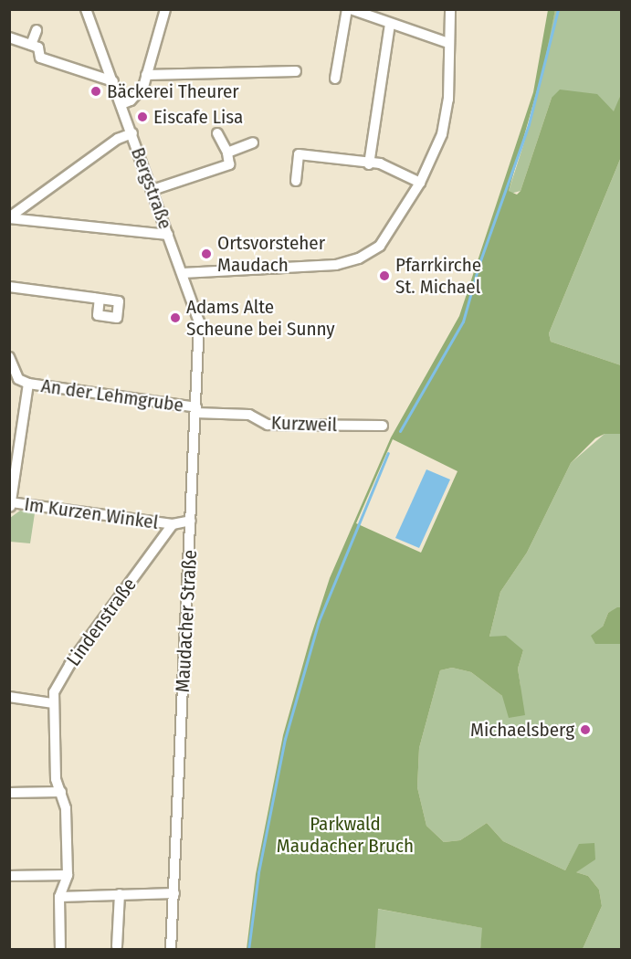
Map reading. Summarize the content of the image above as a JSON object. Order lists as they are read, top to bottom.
{
  "streets": {
    "street": [
      "Bergstraße",
      "An der Lehmgrube",
      "Kurzweil",
      "Im Kurzen Winkel",
      "Maudacher Straße",
      "Lindenstraße"
    ]
  },
  "crossings": [
    ["Bergstraße", "Maudacher Straße"],
    ["An der Lehmgrube", "Kurzweil"],
    ["An der Lehmgrube", "Maudacher Straße"],
    ["Kurzweil", "Maudacher Straße"],
    ["Im Kurzen Winkel", "Lindenstraße"]
  ],
  "parks": ["Parkwald Maudacher Bruch"],
  "places": [
    "Bäckerei Theurer",
    "Eiscafe Lisa",
    "Ortsvorsteher Maudach",
    "Pfarrkirche St. Michael",
    "Adams Alte Scheune bei Sunny",
    "Michaelsberg"
  ]
}
